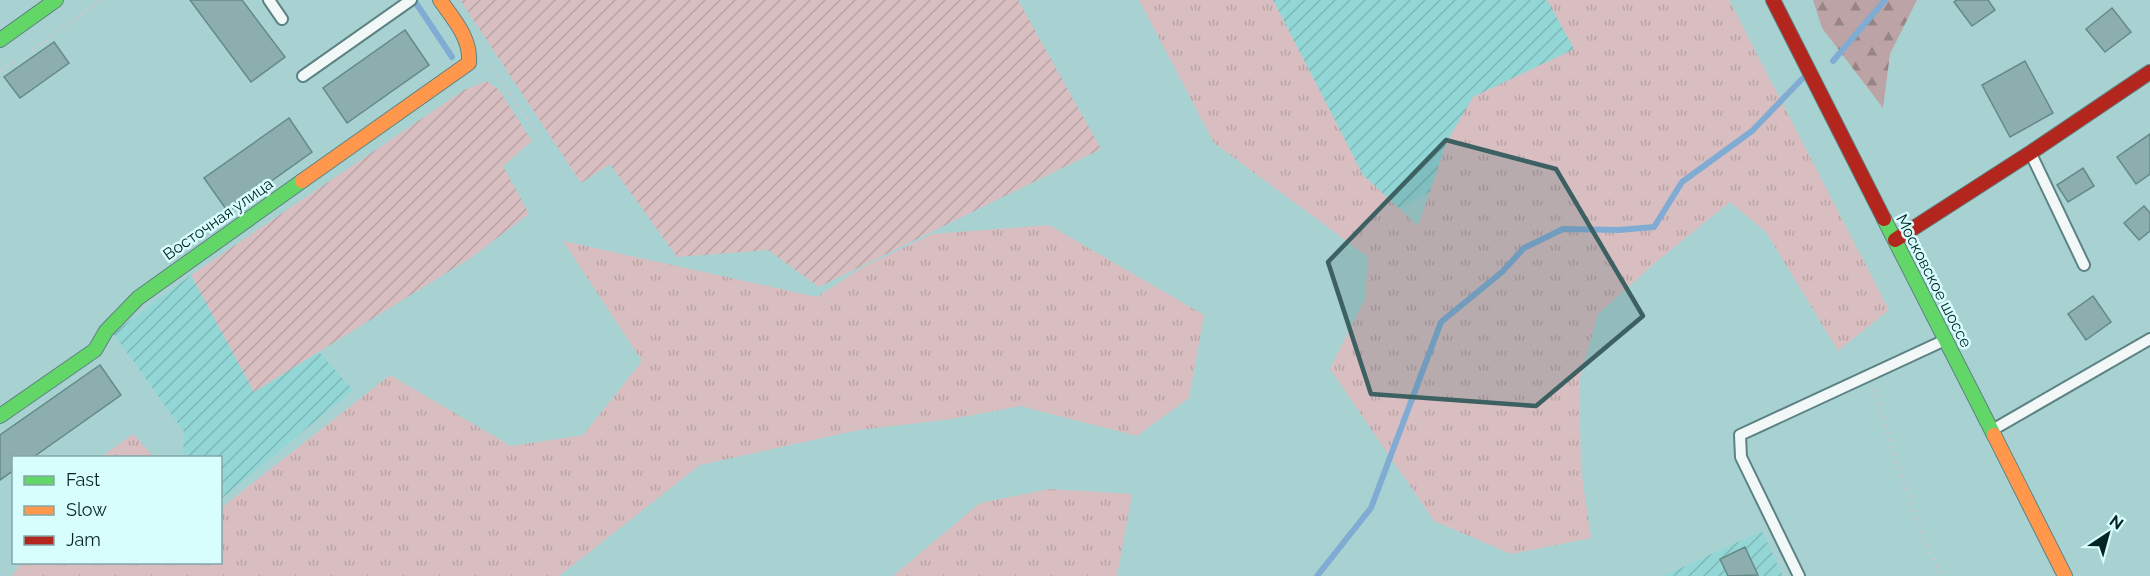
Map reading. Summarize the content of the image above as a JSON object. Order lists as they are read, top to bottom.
{
  "streets": {
    "street": ["Восточная улица", "Московское шоссе"]
  },
  "legend": ["Fast", "Slow", "Jam"],
  "north": "top right"
}
